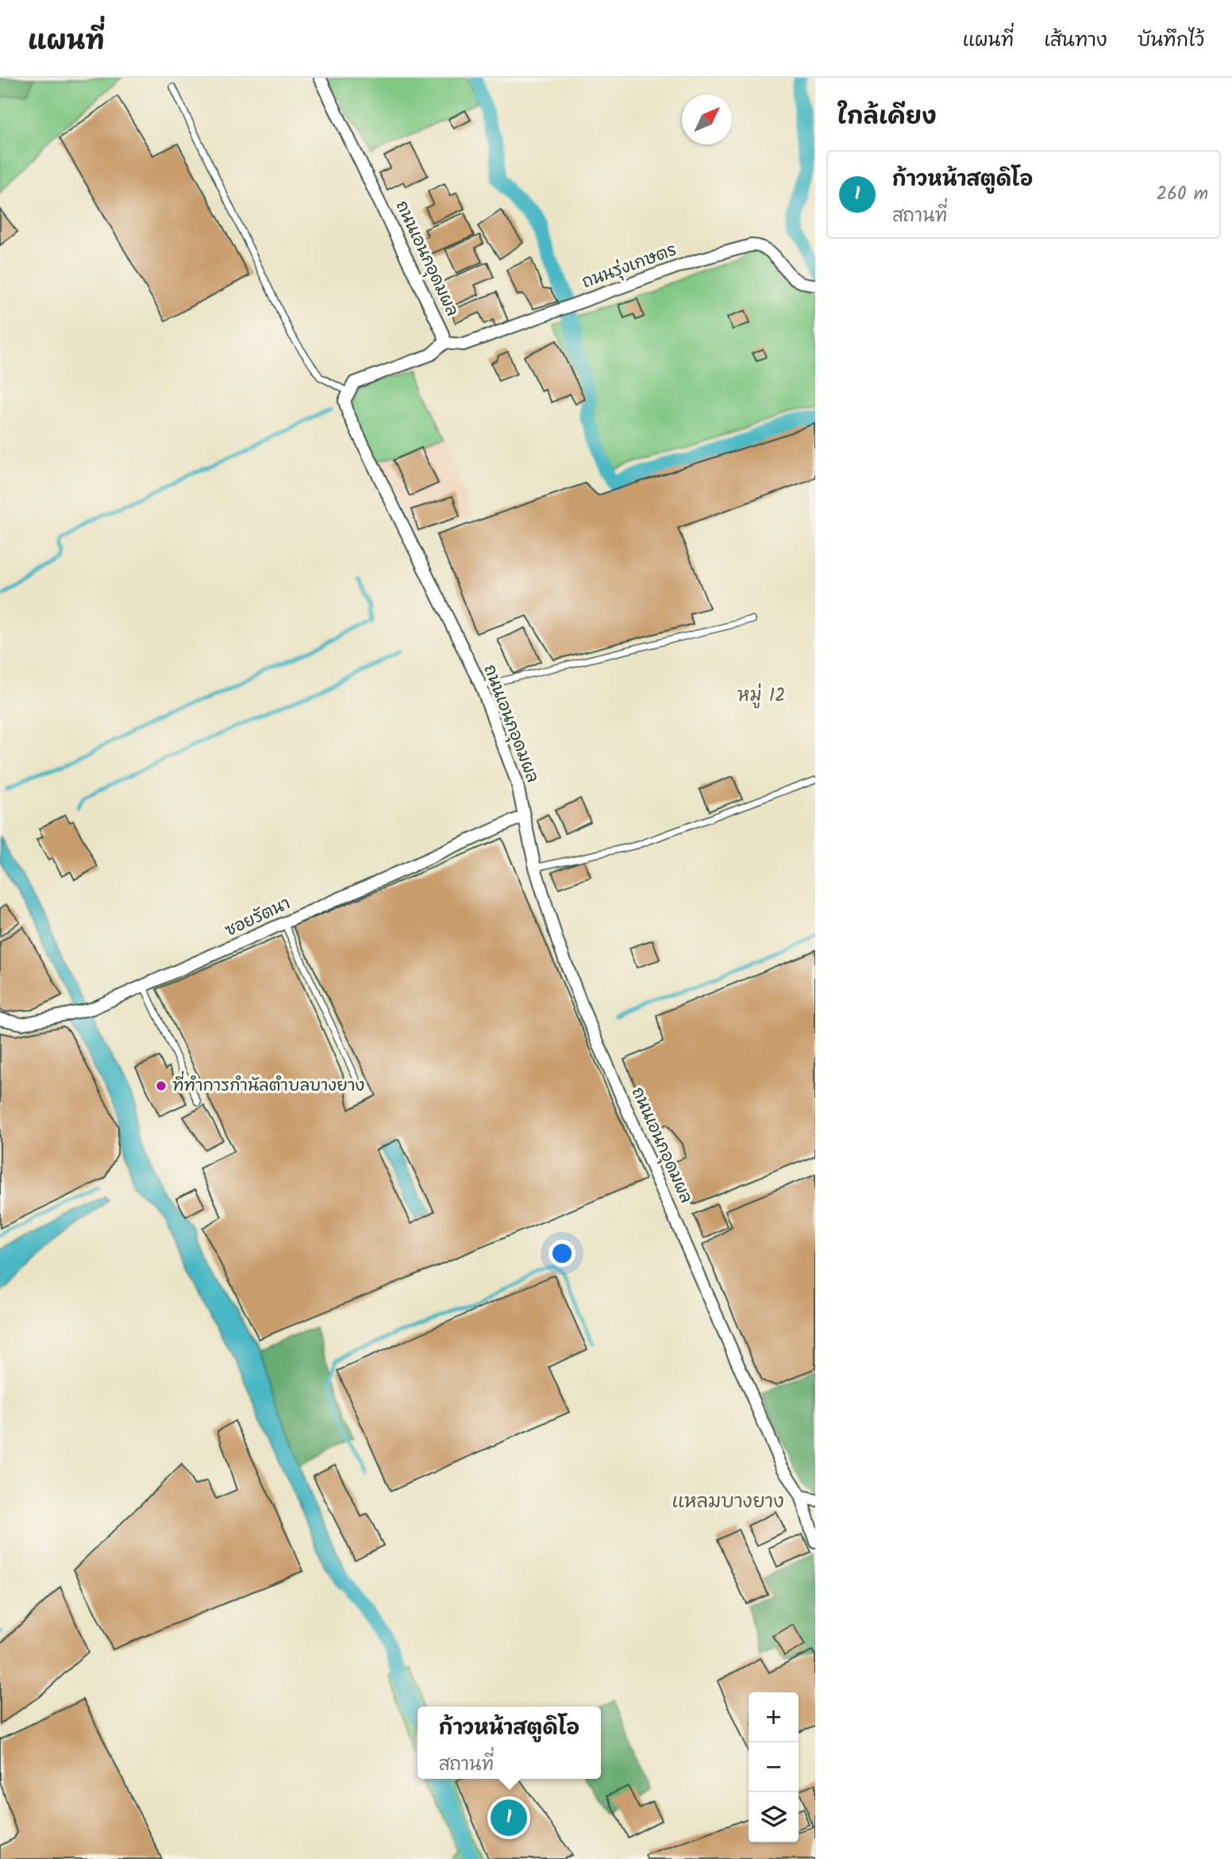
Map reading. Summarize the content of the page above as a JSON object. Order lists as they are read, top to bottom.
{
  "streets": {
    "street": ["ถนนเอนกอุดมผล", "ถนนรุ่งเกษตร", "ซอยรัตนา"]
  },
  "crossings": [
    ["ถนนเอนกอุดมผล", "ถนนรุ่งเกษตร"],
    ["ถนนเอนกอุดมผล", "ซอยรัตนา"]
  ],
  "districts": ["หมู่ 12", "แหลมบางยาง"],
  "places": ["ที่ทำการกำนัลตำบลบางยาง"],
  "north": "top right",
  "page": {
    "header": "แผนที่",
    "nav": ["แผนที่", "เส้นทาง", "บันทึกไว้"],
    "heading": "ใกล้เคียง",
    "list": [
      {
        "mark": "1",
        "name": "ก้าวหน้าสตูดิโอ",
        "note": "สถานที่",
        "value": "260 m"
      }
    ],
    "map_buttons": ["+", "−"],
    "popup": ["ก้าวหน้าสตูดิโอ", "สถานที่"],
    "pins": "1"
  }
}
